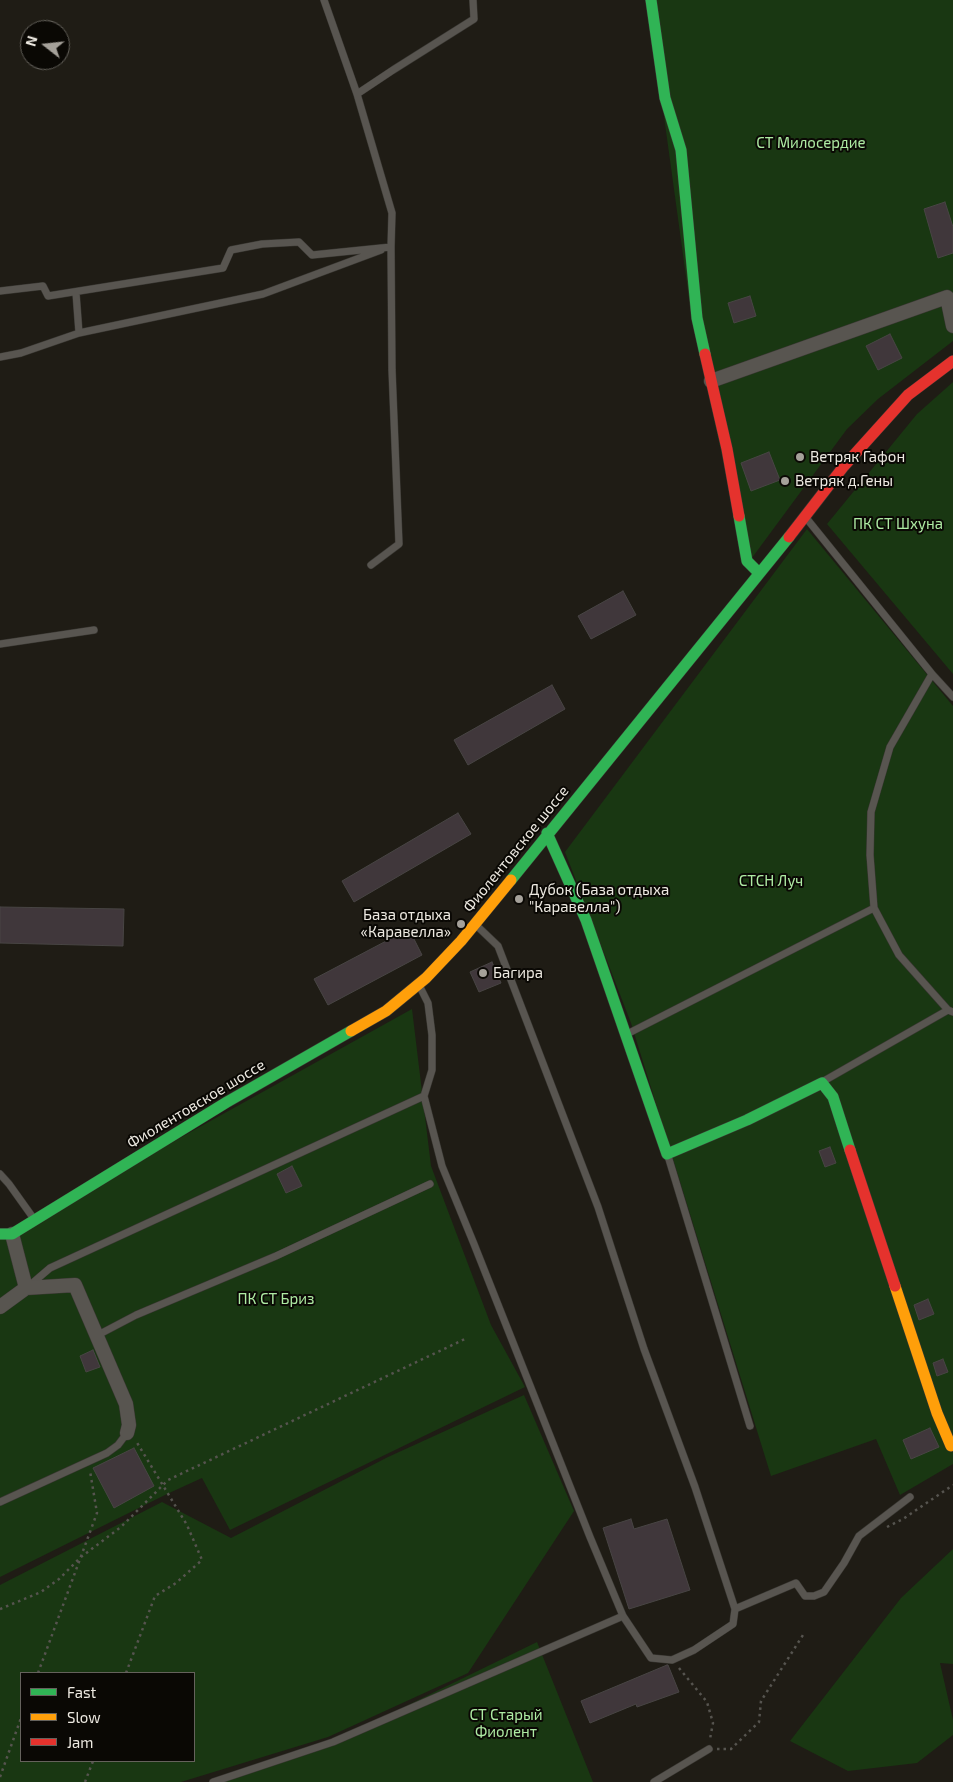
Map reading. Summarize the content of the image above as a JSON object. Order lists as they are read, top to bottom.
{
  "streets": {
    "street": ["Фиолентовское шоссе"]
  },
  "parks": [
    "СТ Милосердие",
    "ПК СТ Шхуна",
    "СТСН Луч",
    "ПК СТ Бриз",
    "СТ Старый Фиолент"
  ],
  "places": [
    "Ветряк Гафон",
    "Ветряк д.Гены",
    "Дубок (База отдыха \"Каравелла\")",
    "База отдыха «Каравелла»",
    "Багира"
  ],
  "legend": ["Fast", "Slow", "Jam"],
  "north": "left"
}
